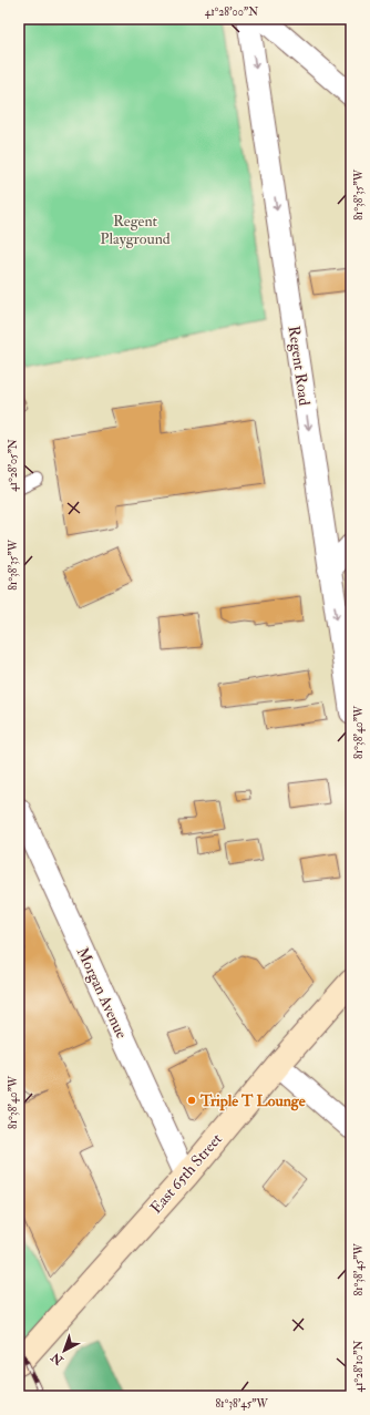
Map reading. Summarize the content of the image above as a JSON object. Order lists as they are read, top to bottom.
{
  "streets": {
    "street": ["Regent Road", "Morgan Avenue", "East 65th Street"]
  },
  "crossings": [
    ["Morgan Avenue", "East 65th Street"]
  ],
  "one_way": ["Regent Road"],
  "parks": ["Regent Playground"],
  "places": ["Triple T Lounge"],
  "north": "bottom left",
  "coordinates": [
    "41°28'00\"N",
    "81°38'35\"W",
    "41°28'05\"N",
    "81°38'40\"W",
    "81°38'45\"W",
    "41°28'10\"N"
  ]
}
